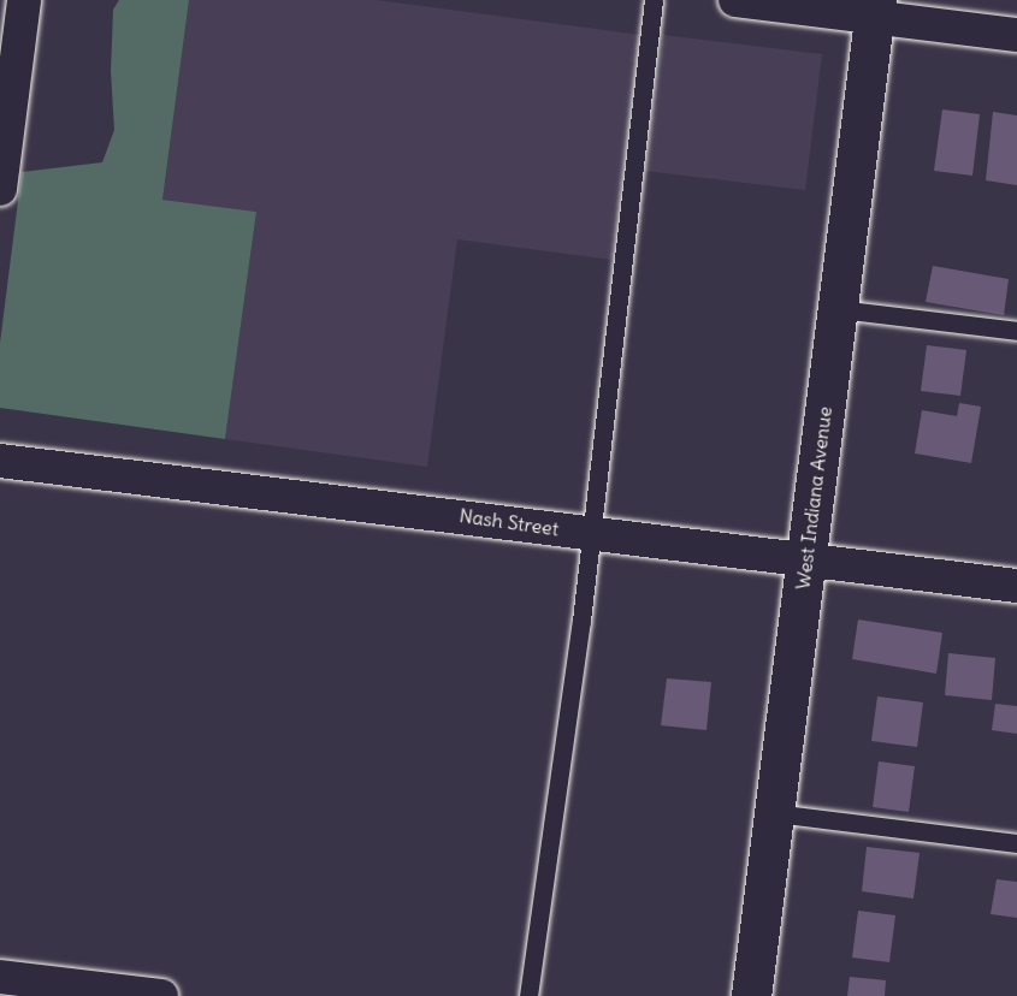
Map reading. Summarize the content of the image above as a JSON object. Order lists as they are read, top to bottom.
{
  "streets": {
    "street": ["West Indiana Avenue", "Nash Street"]
  },
  "crossings": [
    ["West Indiana Avenue", "Nash Street"]
  ]
}
